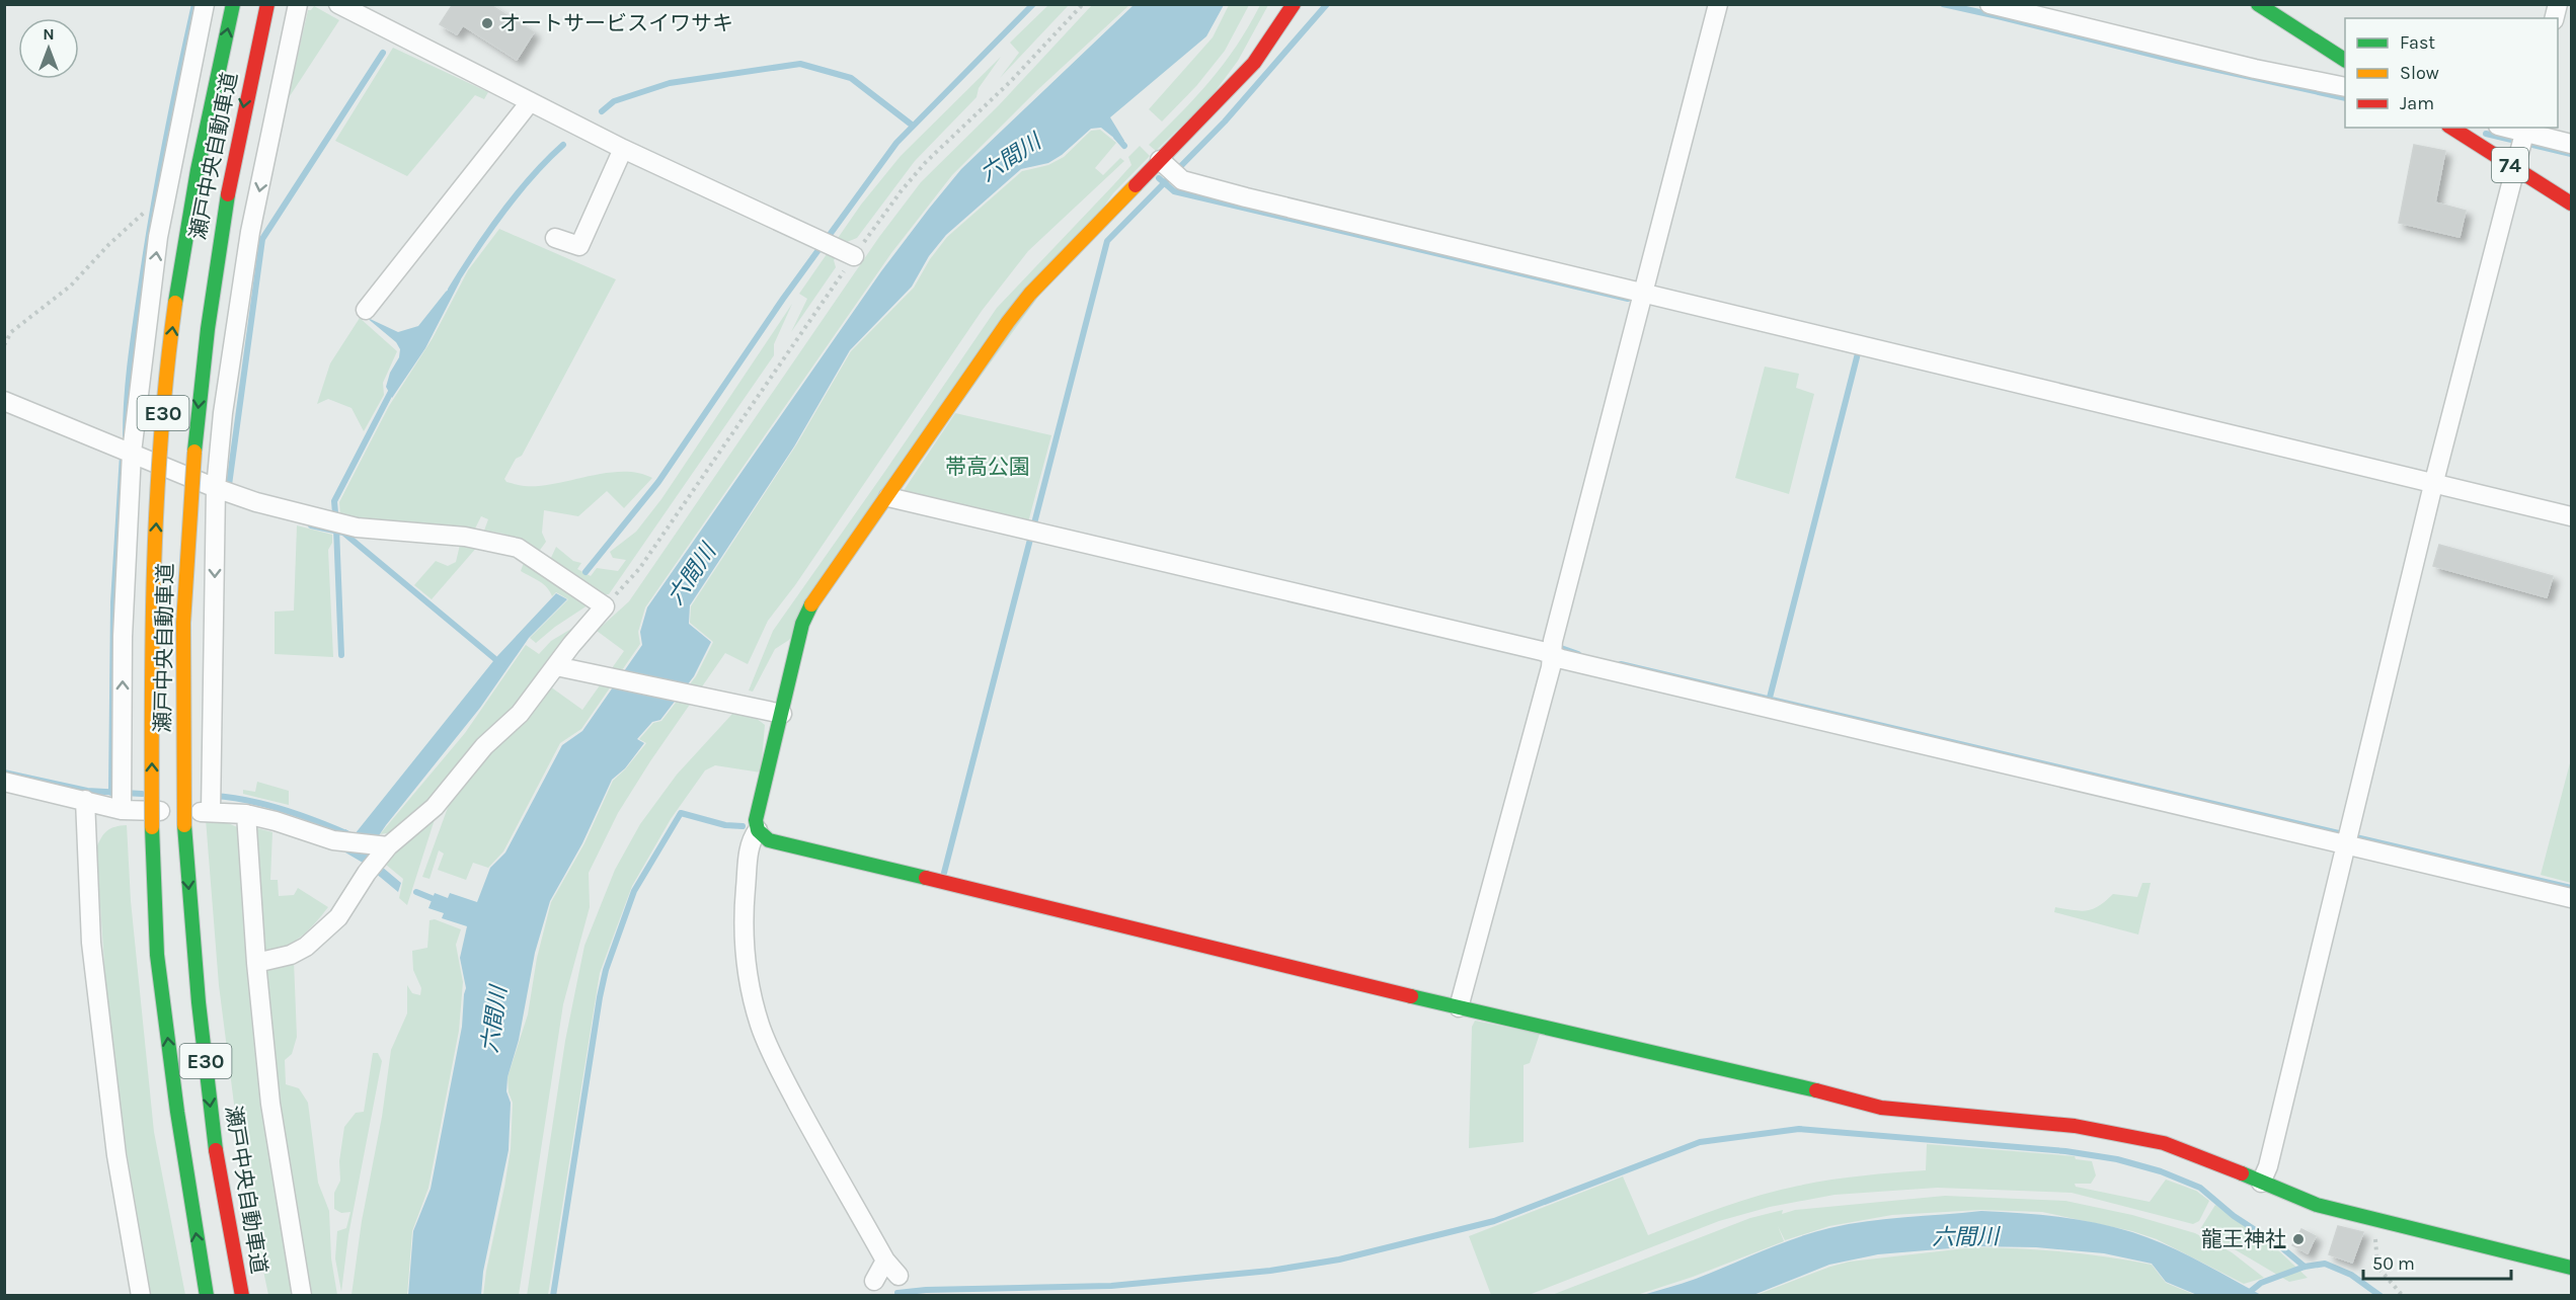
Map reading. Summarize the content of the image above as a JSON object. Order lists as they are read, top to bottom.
{
  "streets": {
    "main road": ["瀬戸中央自動車道", "74", "E30"]
  },
  "water": ["六間川"],
  "parks": ["帯高公園"],
  "places": ["オートサービスイワサキ", "龍王神社"],
  "legend": ["Fast", "Slow", "Jam"],
  "scale_bar": "50 m",
  "north": "top"
}
